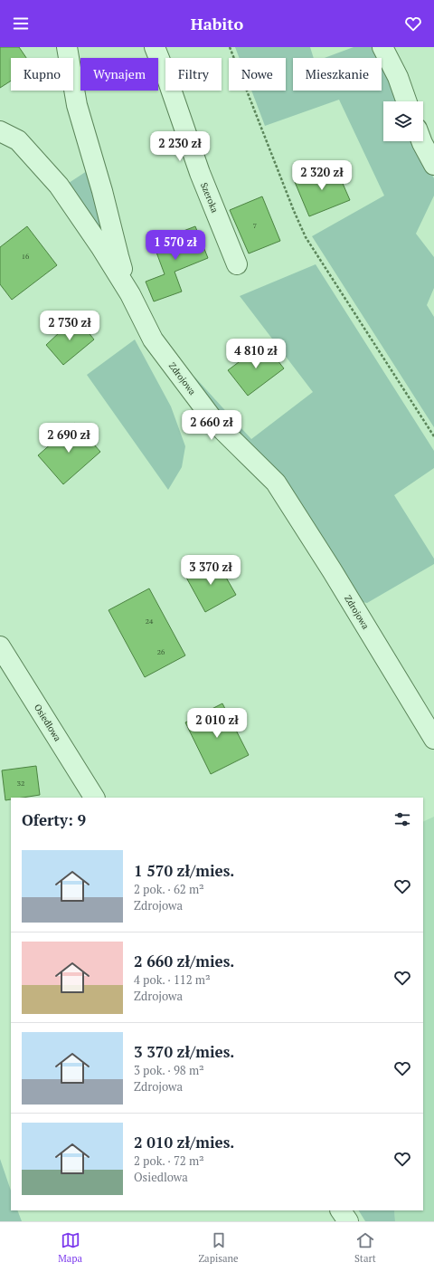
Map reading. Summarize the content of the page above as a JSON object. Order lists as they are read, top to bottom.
{
  "streets": {
    "street": ["Szeroka", "Zdrojowa", "Osiedlowa"]
  },
  "house_numbers": [
    "7",
    "16",
    "24",
    "26",
    "32"
  ],
  "page": {
    "header": "Habito",
    "chip": [
      "Kupno",
      "Wynajem",
      "Filtry",
      "Nowe",
      "Mieszkanie"
    ],
    "price": [
      "2 230 zł",
      "2 320 zł",
      "1 570 zł",
      "2 730 zł",
      "4 810 zł",
      "2 660 zł",
      "2 690 zł",
      "3 370 zł",
      "2 010 zł"
    ],
    "heading": "Oferty: 9",
    "list": [
      {
        "name": "1 570 zł/mies.",
        "note": "2 pok. · 62 m² · Zdrojowa"
      },
      {
        "name": "2 660 zł/mies.",
        "note": "4 pok. · 112 m² · Zdrojowa"
      },
      {
        "name": "3 370 zł/mies.",
        "note": "3 pok. · 98 m² · Zdrojowa"
      },
      {
        "name": "2 010 zł/mies.",
        "note": "2 pok. · 72 m² · Osiedlowa"
      }
    ],
    "tabs": ["Mapa", "Zapisane", "Start"]
  }
}
